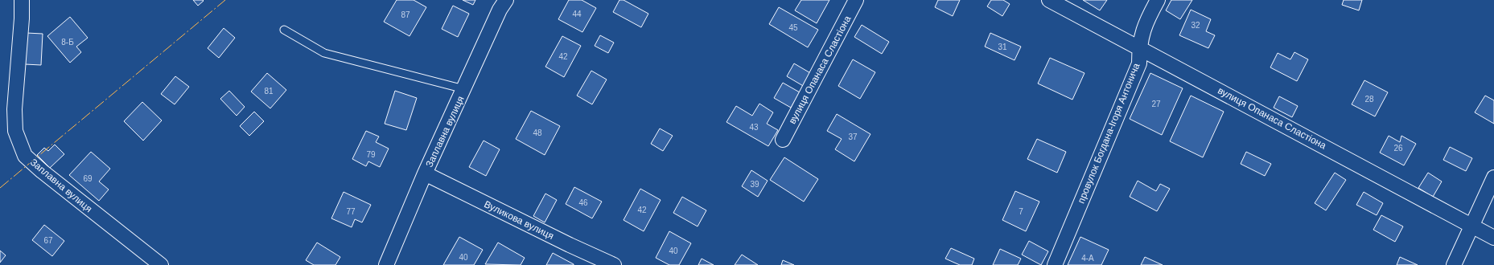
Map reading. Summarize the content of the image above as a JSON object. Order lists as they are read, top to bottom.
{
  "streets": {
    "street": [
      "вулиця Опанаса Сластіона",
      "Заплавна вулиця",
      "провулок Богдана-Ігоря Антонича",
      "Вуликова вулиця"
    ]
  },
  "crossings": [
    ["вулиця Опанаса Сластіона", "провулок Богдана-Ігоря Антонича"],
    ["Заплавна вулиця", "Вуликова вулиця"]
  ],
  "house_numbers": [
    "44",
    "87",
    "32",
    "45",
    "8-Б",
    "31",
    "42",
    "81",
    "28",
    "27",
    "43",
    "48",
    "37",
    "26",
    "79",
    "69",
    "39",
    "46",
    "42",
    "77",
    "7",
    "67",
    "40",
    "40",
    "4-А"
  ]
}
